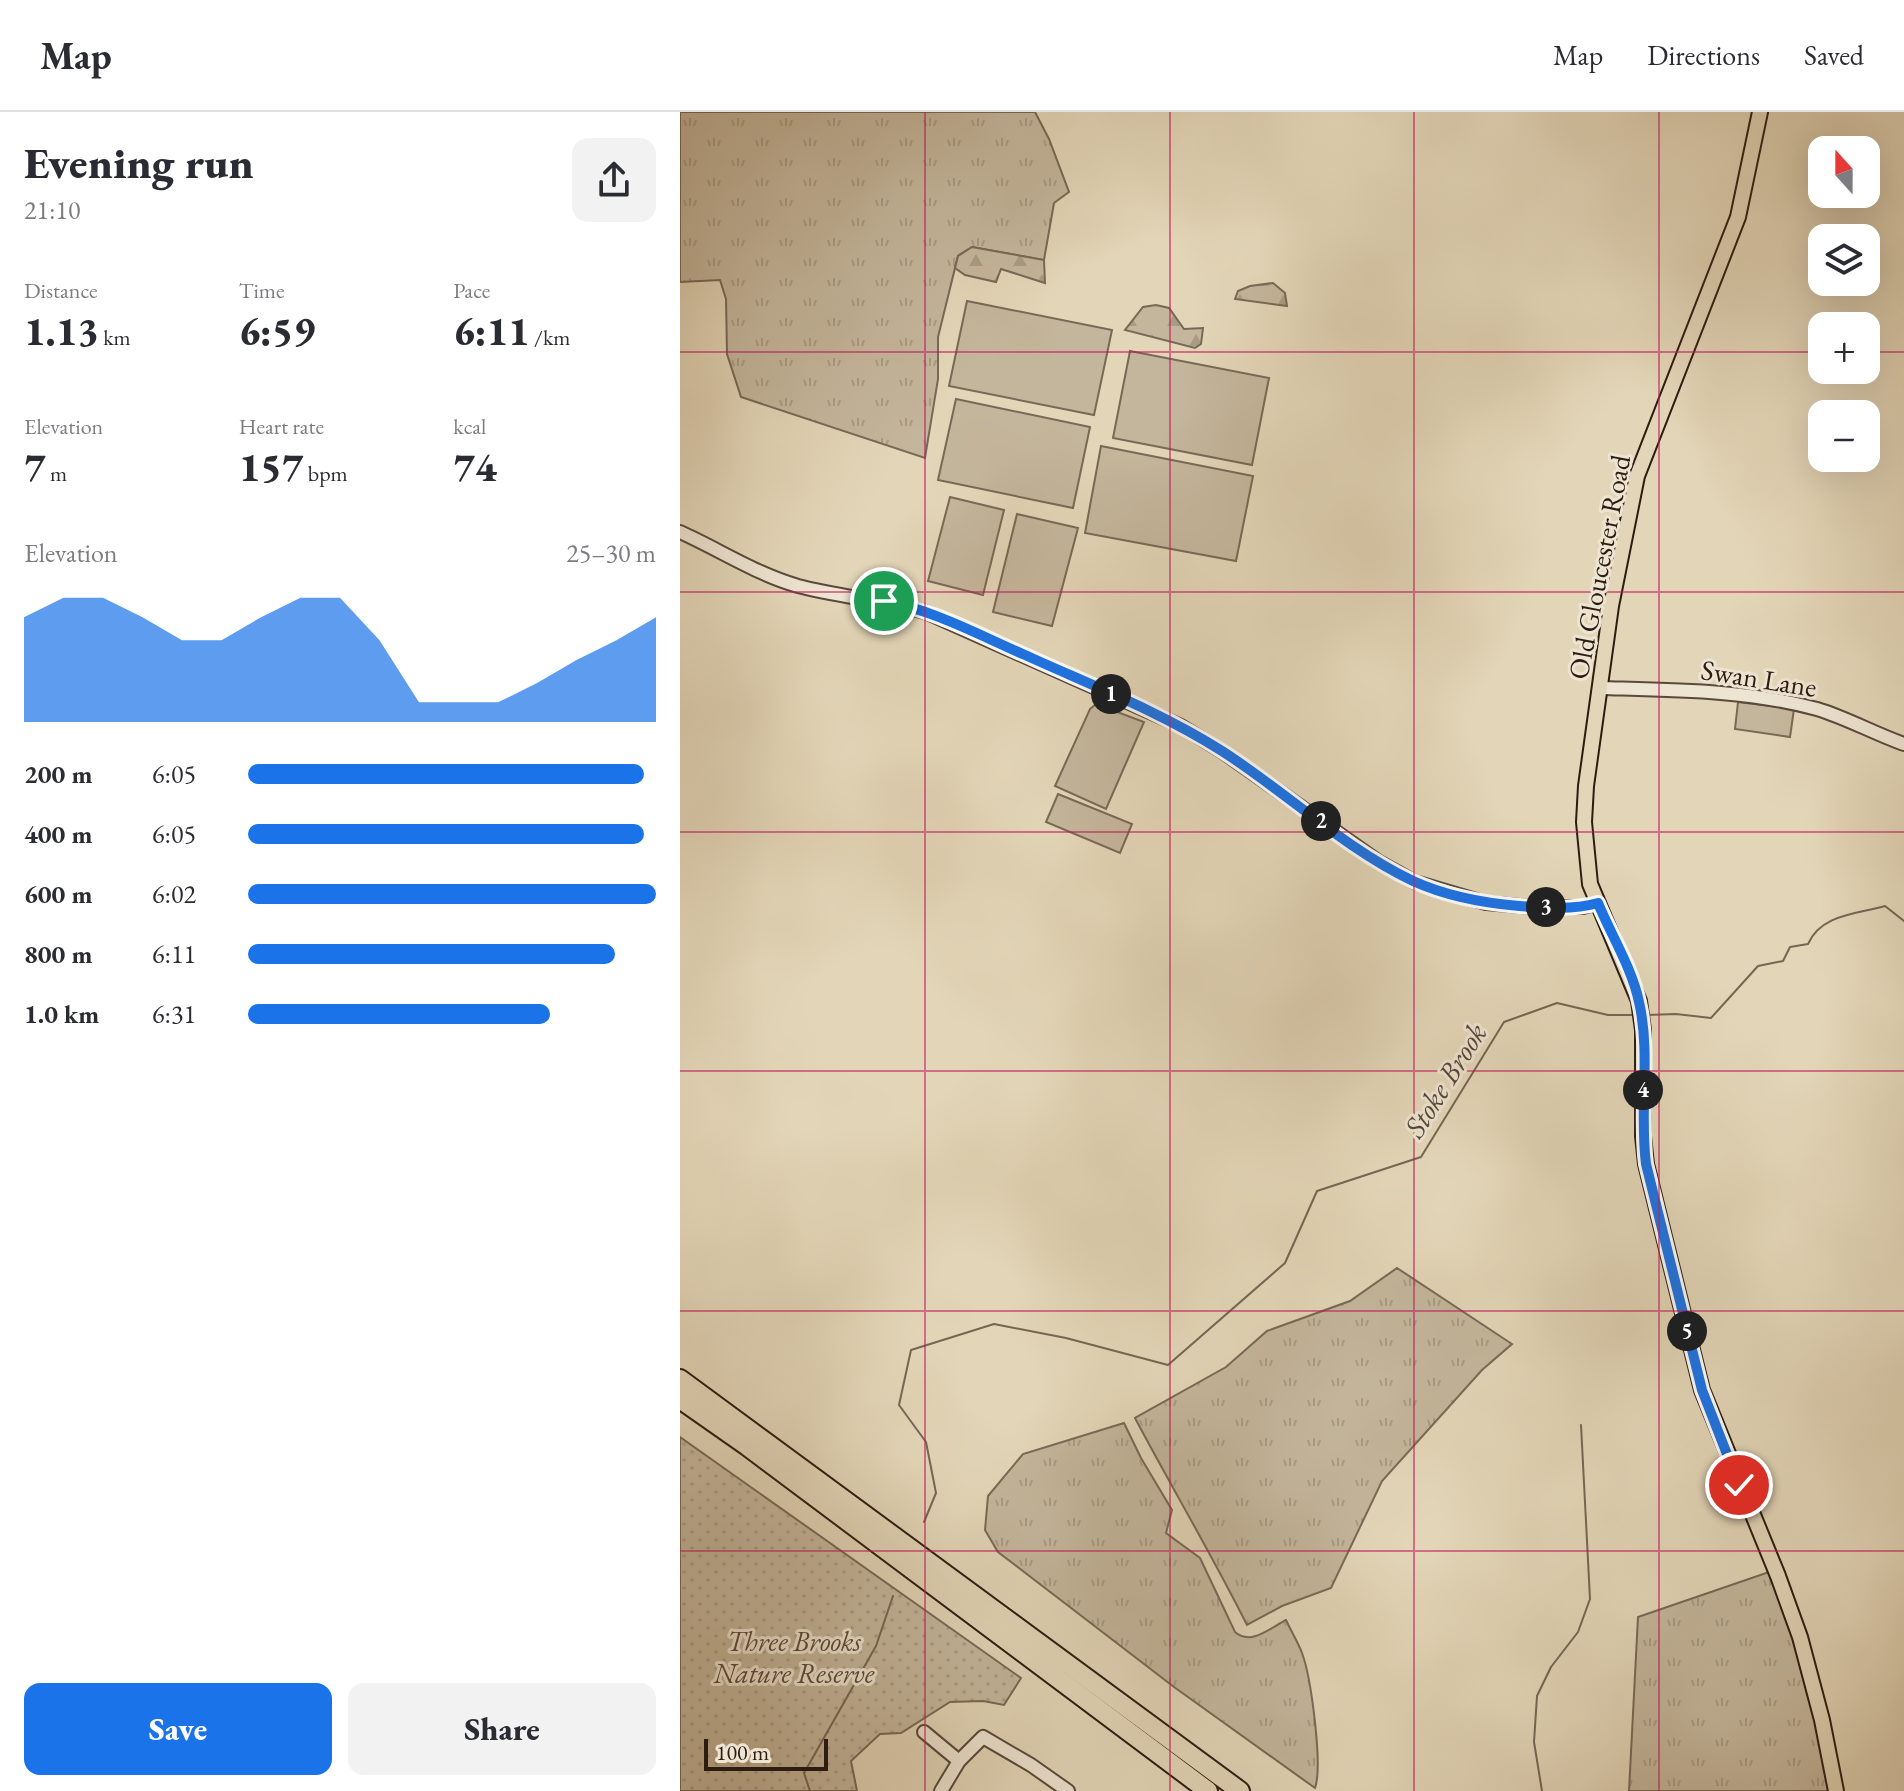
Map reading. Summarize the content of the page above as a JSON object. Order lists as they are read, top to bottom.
{
  "streets": {
    "main road": ["Old Gloucester Road"],
    "street": ["Swan Lane"]
  },
  "crossings": [
    ["Old Gloucester Road", "Swan Lane"]
  ],
  "water": ["Stoke Brook"],
  "parks": ["Three Brooks Nature Reserve"],
  "scale_bar": "100 m",
  "north": "top",
  "page": {
    "header": "Map",
    "nav": ["Map", "Directions", "Saved"],
    "heading": ["Evening run", "21:10"],
    "map_buttons": ["+", "−"],
    "stats": [
      ["Distance", "1.13 km"],
      ["Time", "6:59"],
      ["Pace", "6:11 /km"],
      ["Elevation", "7 m"],
      ["Heart rate", "157 bpm"],
      ["kcal", "74"]
    ],
    "chart": ["Elevation", "25–30 m"],
    "pins": [
      "1",
      "2",
      "3",
      "4",
      "5"
    ],
    "list": [
      {
        "name": "200 m",
        "note": "6:05"
      },
      {
        "name": "400 m",
        "note": "6:05"
      },
      {
        "name": "600 m",
        "note": "6:02"
      },
      {
        "name": "800 m",
        "note": "6:11"
      },
      {
        "name": "1.0 km",
        "note": "6:31"
      }
    ],
    "buttons": ["Save", "Share"],
    "scale": "100 m"
  }
}
